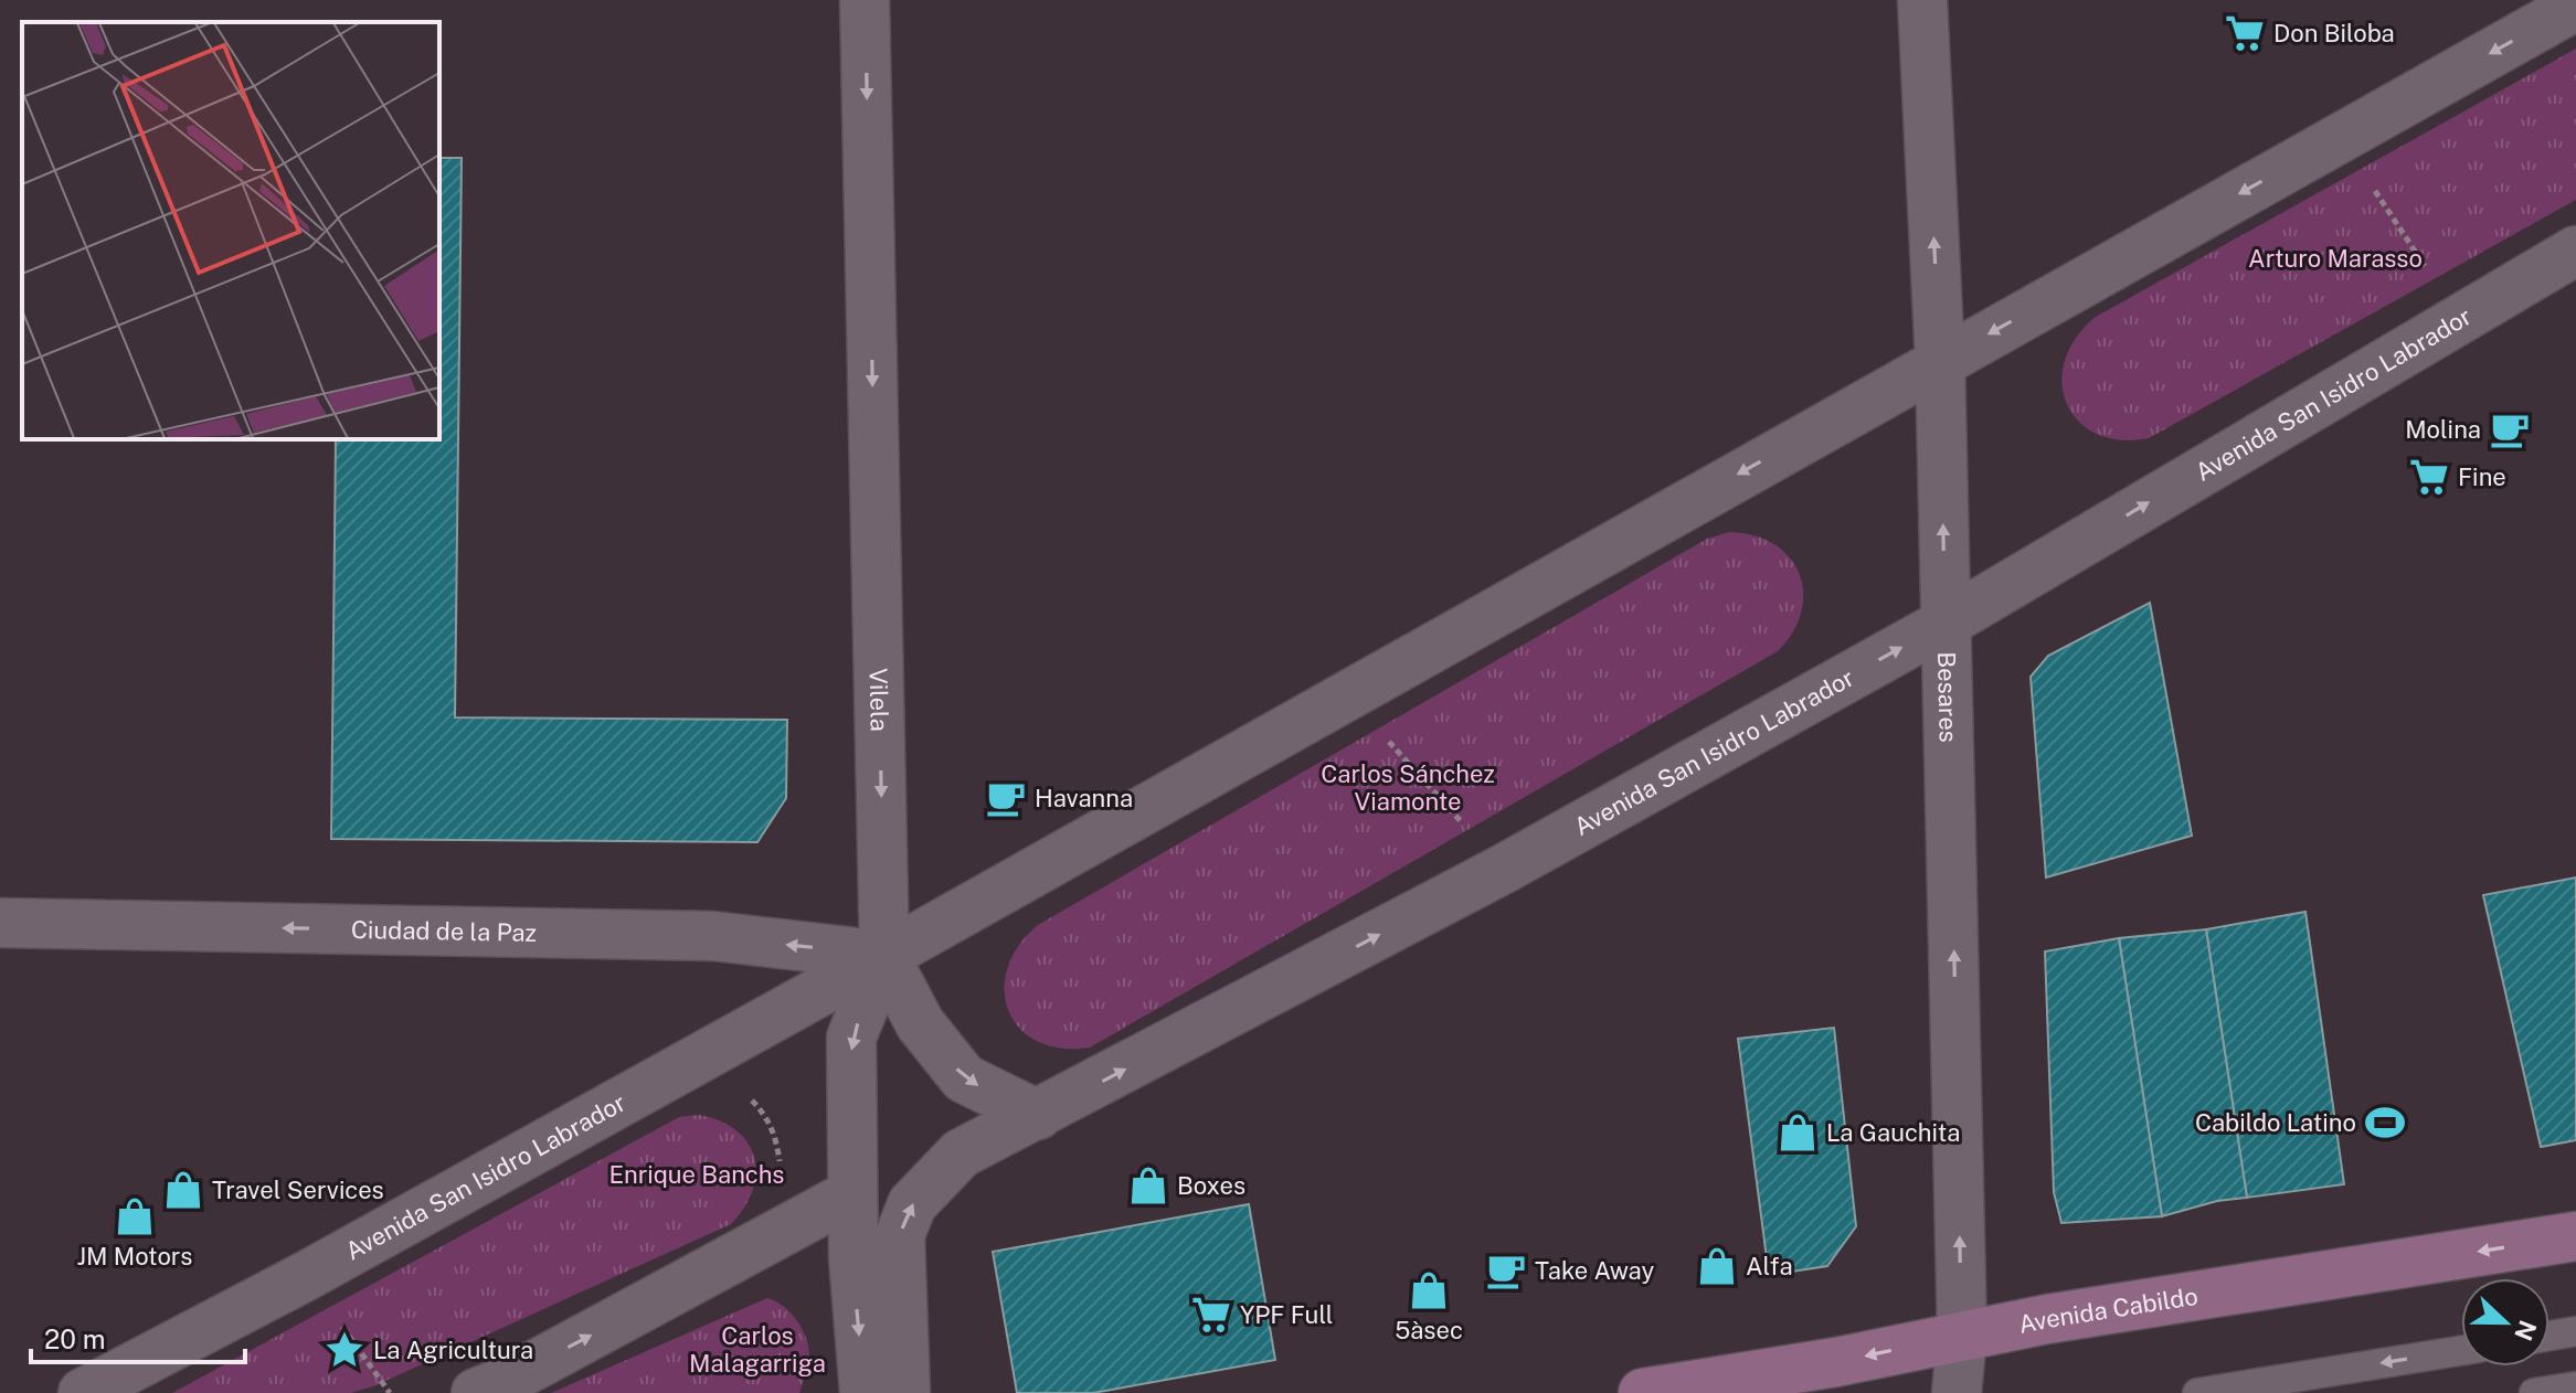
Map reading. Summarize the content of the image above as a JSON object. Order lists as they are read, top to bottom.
{
  "streets": {
    "main road": ["Avenida Cabildo"],
    "street": [
      "Avenida San Isidro Labrador",
      "Besares",
      "Vilela",
      "Ciudad de la Paz"
    ]
  },
  "crossings": [
    ["Avenida San Isidro Labrador", "Besares"],
    ["Avenida San Isidro Labrador", "Vilela"],
    ["Avenida San Isidro Labrador", "Ciudad de la Paz"],
    ["Besares", "Avenida Cabildo"],
    ["Vilela", "Ciudad de la Paz"]
  ],
  "one_way": [
    "Besares",
    "Vilela",
    "Ciudad de la Paz",
    "Avenida Cabildo"
  ],
  "parks": [
    "Arturo Marasso",
    "Carlos Sánchez Viamonte",
    "Enrique Banchs",
    "Carlos Malagarriga"
  ],
  "places": {
    "supermarket": ["Don Biloba", "Fine", "YPF Full"],
    "cafe": ["Molina", "Havanna", "Take Away"],
    "sports": ["Cabildo Latino"],
    "shop": [
      "La Gauchita",
      "Boxes",
      "Travel Services",
      "JM Motors",
      "Alfa",
      "5àsec"
    ],
    "place": ["La Agricultura"]
  },
  "scale_bar": "20 m",
  "north": "right"
}
